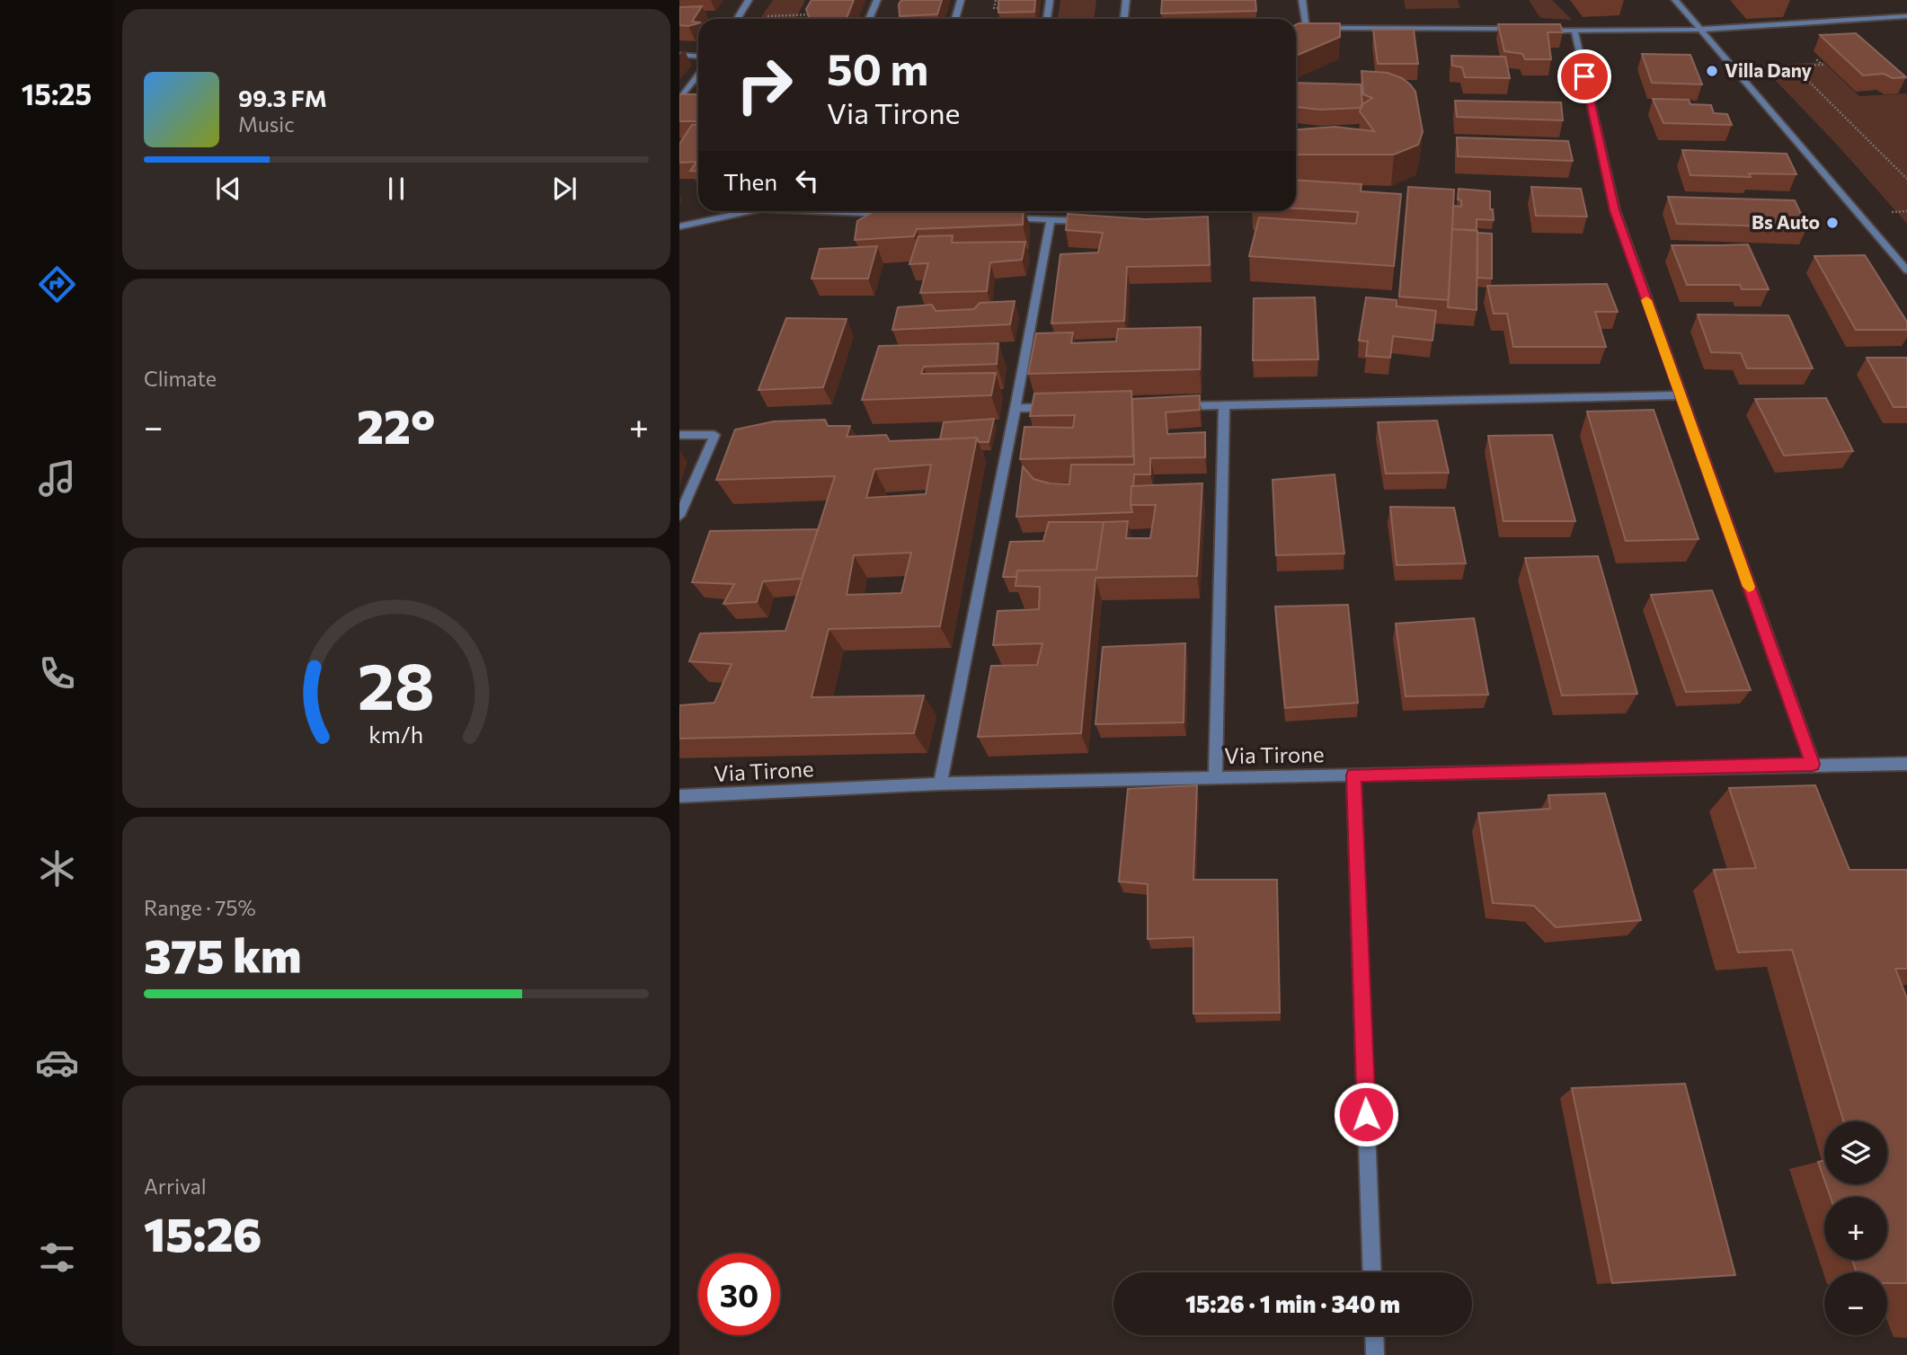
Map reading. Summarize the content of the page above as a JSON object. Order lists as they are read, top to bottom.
{
  "streets": {
    "street": ["Via Tirone"]
  },
  "places": ["Villa Dany", "Bs Auto"],
  "page": {
    "tabs": "15:25",
    "turn": ["50 m", "Via Tirone"],
    "song": ["99.3 FM", "Music"],
    "then": "Then",
    "tile": [
      "Climate",
      ["Range · 75%", "375 km"],
      ["Arrival", "15:26"]
    ],
    "heat": ["−", "22°", "+"],
    "map_buttons": ["+", "−"],
    "limit": "30",
    "trip": "15:26 · 1 min · 340 m",
    "gauge": ["28", "km/h"]
  }
}
